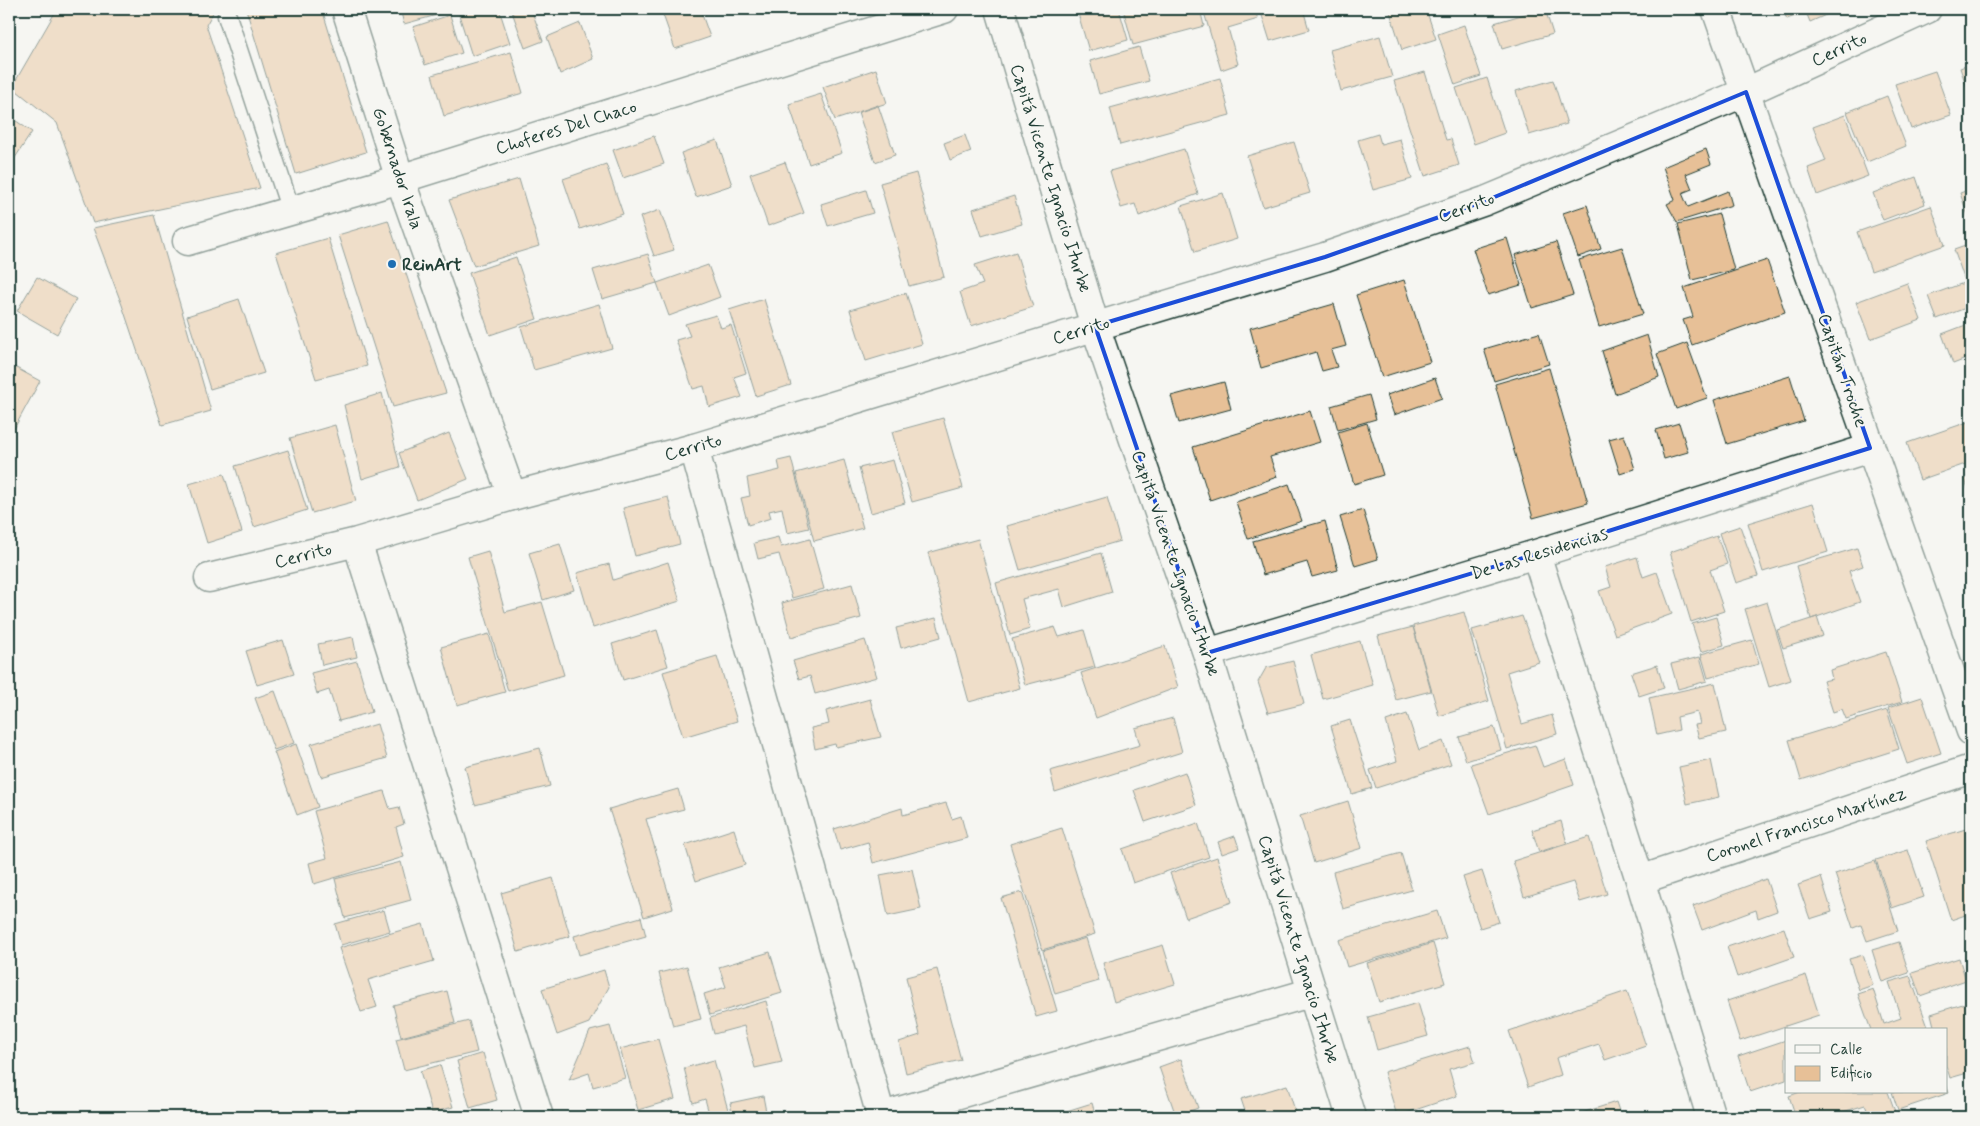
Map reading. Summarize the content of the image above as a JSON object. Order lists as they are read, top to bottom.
{
  "streets": {
    "street": [
      "Cerrito",
      "Choferes Del Chaco",
      "Gobernador Irala",
      "Capitá Vicente Ignacio Iturbe",
      "Capitán Troche",
      "De Las Residencias",
      "Coronel Francisco Martínez"
    ]
  },
  "crossings": [
    ["Cerrito", "Gobernador Irala"],
    ["Cerrito", "Capitá Vicente Ignacio Iturbe"],
    ["Cerrito", "Capitán Troche"],
    ["Choferes Del Chaco", "Gobernador Irala"],
    ["Capitá Vicente Ignacio Iturbe", "De Las Residencias"],
    ["Capitán Troche", "De Las Residencias"]
  ],
  "places": ["ReinArt"],
  "legend": ["Calle", "Edificio"]
}
